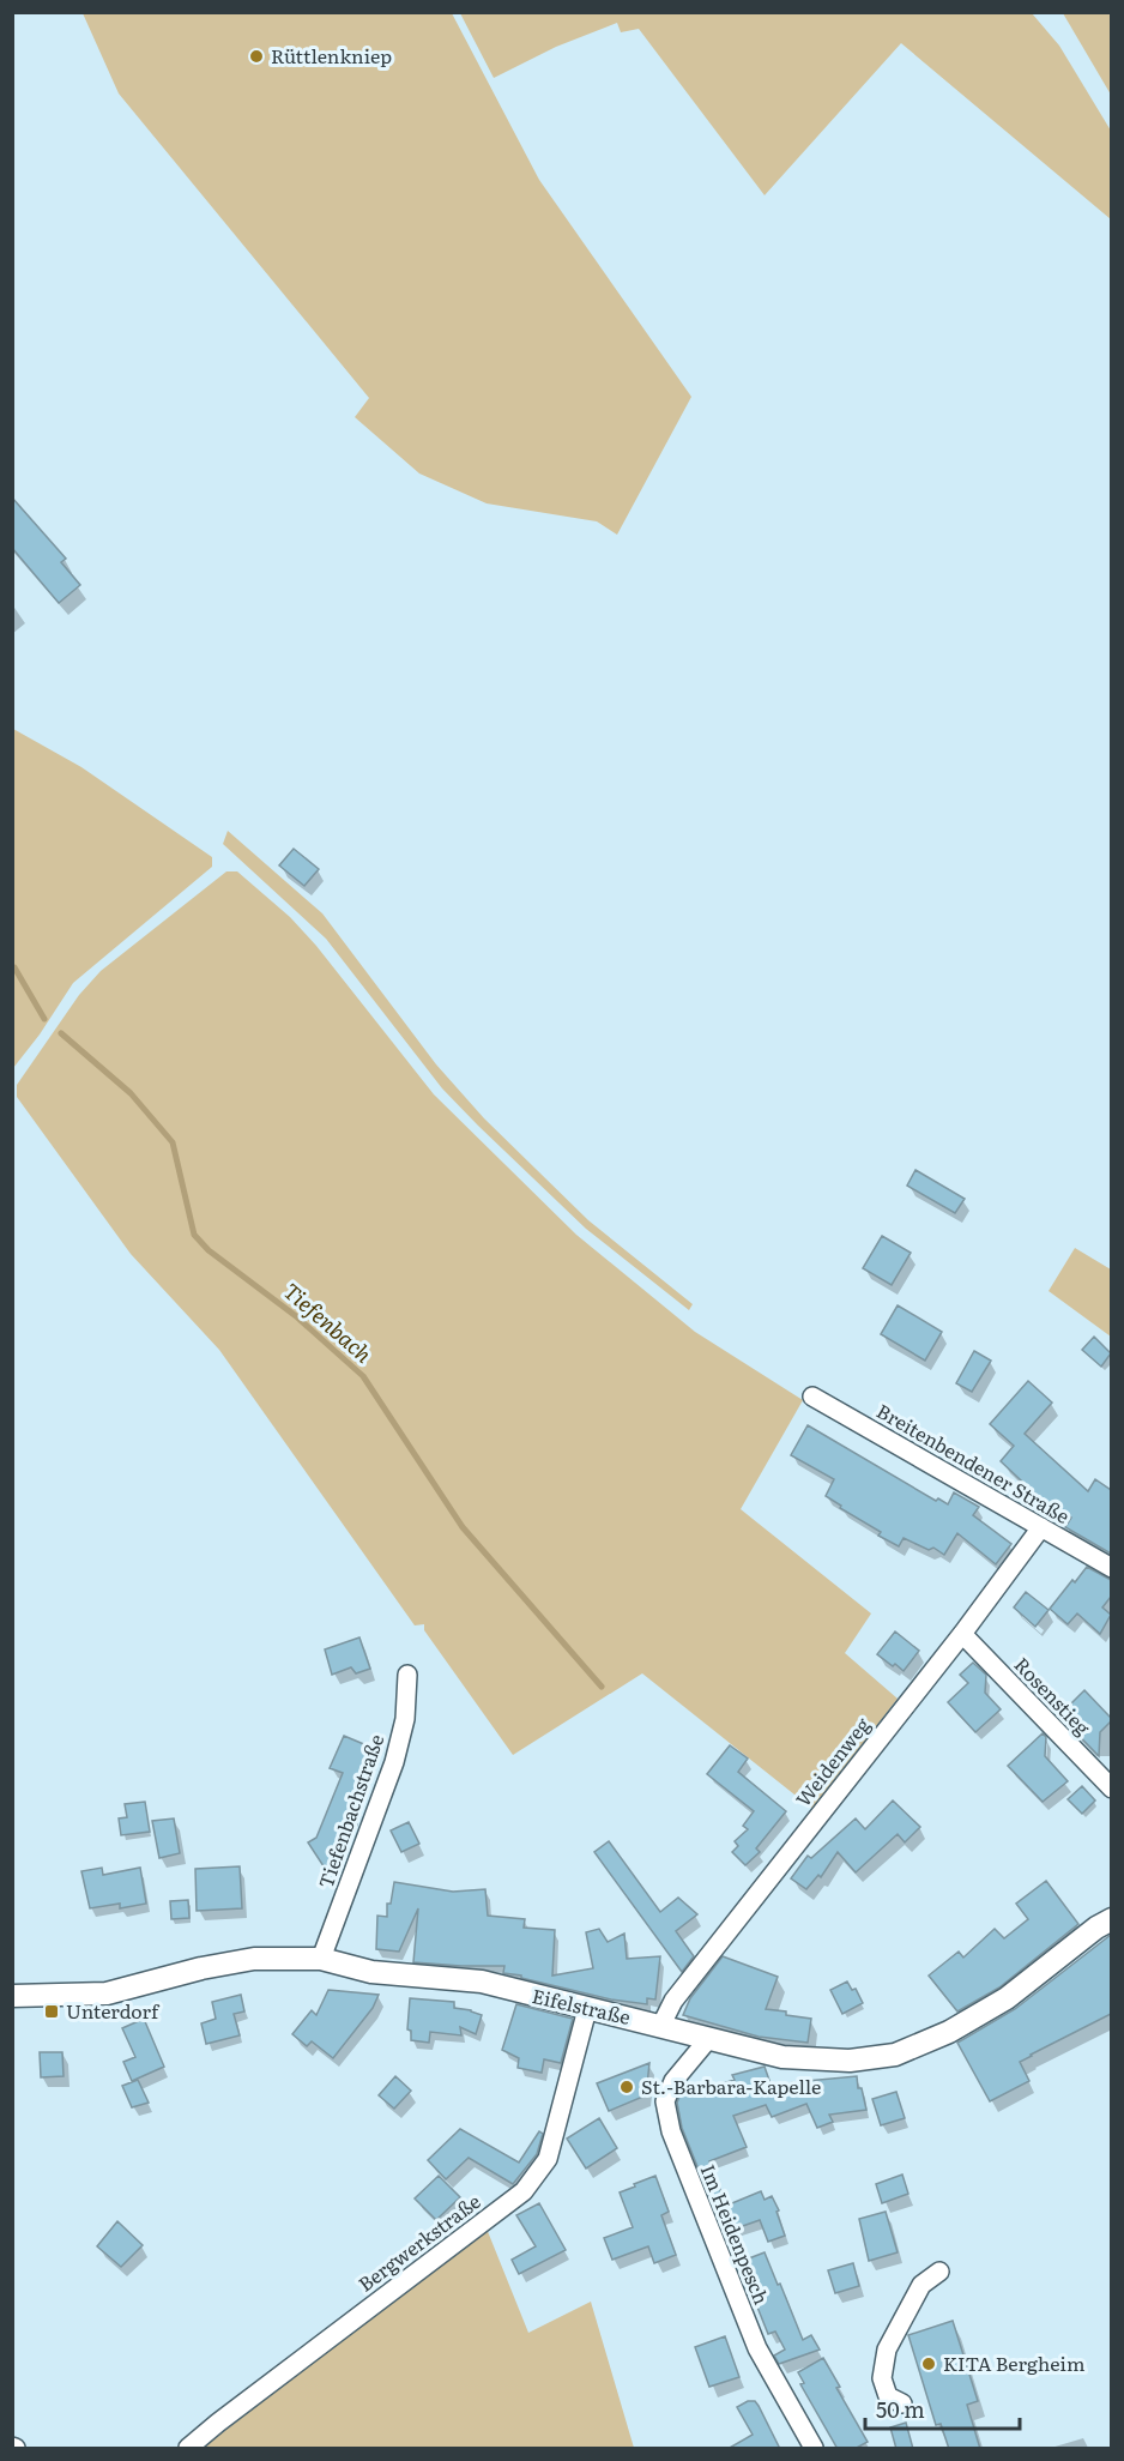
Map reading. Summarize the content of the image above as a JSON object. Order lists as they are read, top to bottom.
{
  "streets": {
    "street": [
      "Breitenbendener Straße",
      "Rosenstieg",
      "Weidenweg",
      "Tiefenbachstraße",
      "Eifelstraße",
      "Im Heidenpesch",
      "Bergwerkstraße"
    ]
  },
  "crossings": [
    ["Breitenbendener Straße", "Weidenweg"],
    ["Rosenstieg", "Weidenweg"],
    ["Weidenweg", "Eifelstraße"],
    ["Tiefenbachstraße", "Eifelstraße"],
    ["Eifelstraße", "Im Heidenpesch"],
    ["Eifelstraße", "Bergwerkstraße"]
  ],
  "water": ["Tiefenbach"],
  "places": {
    "other": ["Rüttlenkniep", "St.-Barbara-Kapelle", "KITA Bergheim"],
    "transit": ["Unterdorf"]
  },
  "scale_bar": "50 m"
}
